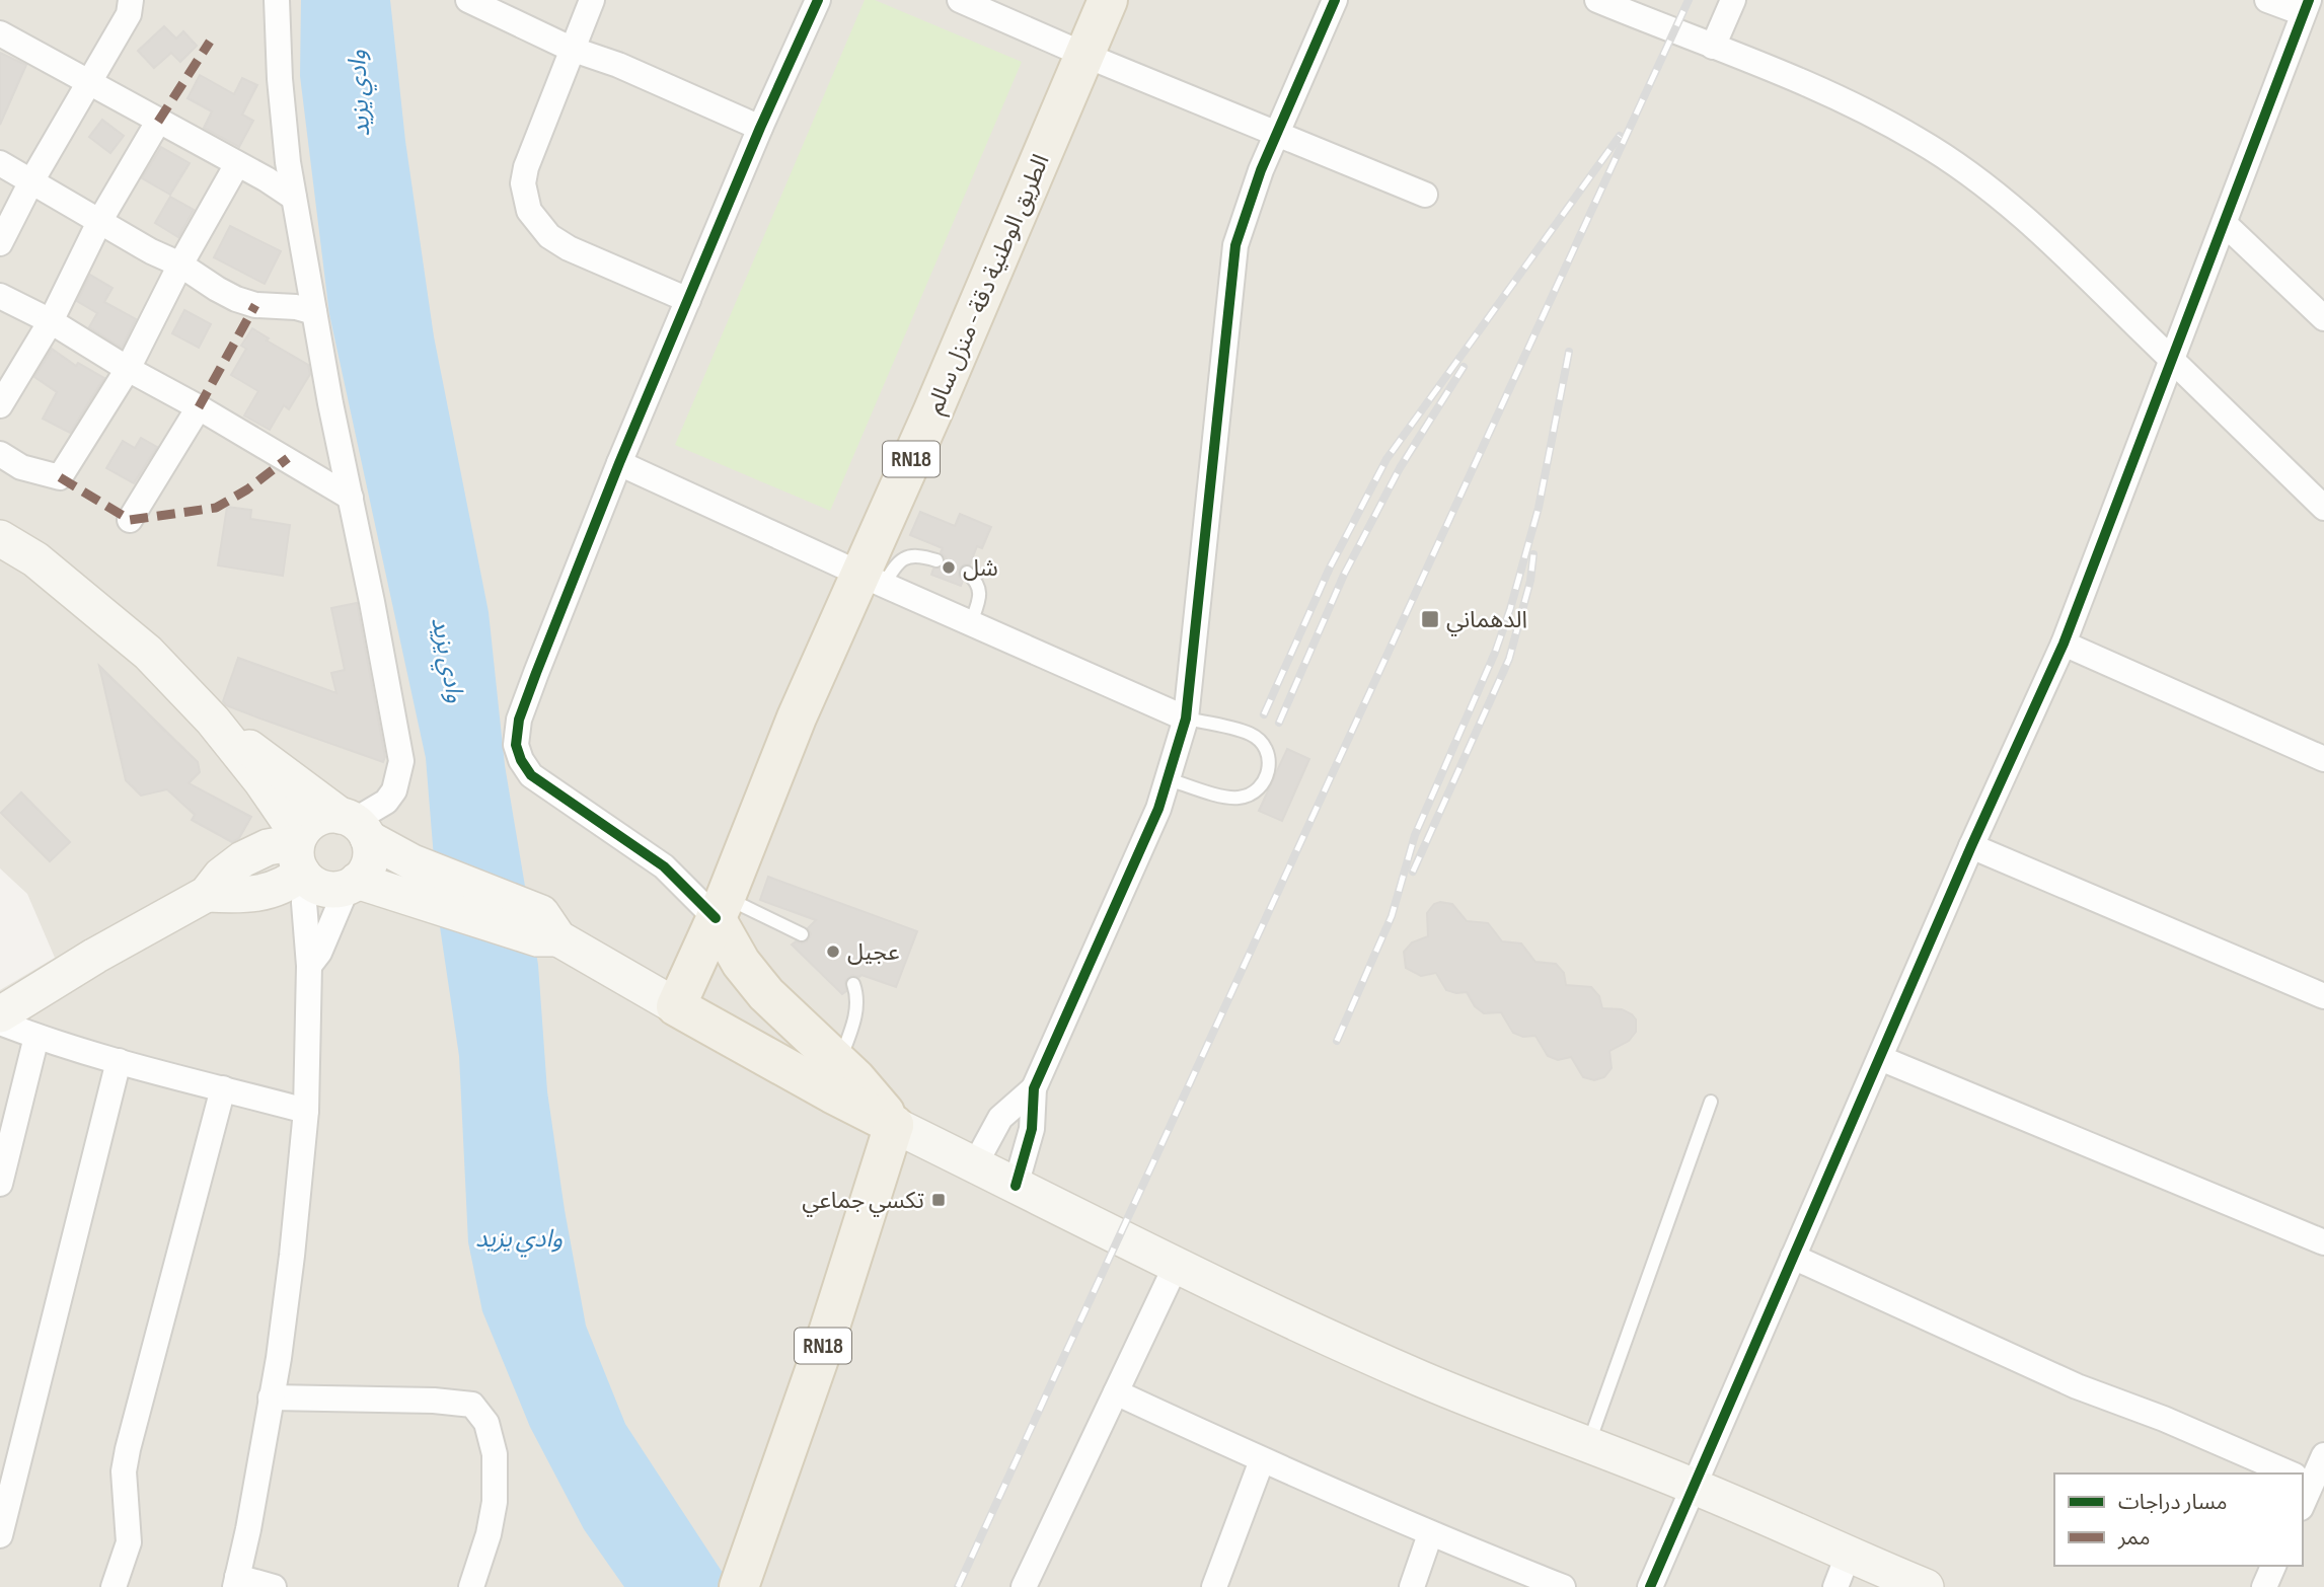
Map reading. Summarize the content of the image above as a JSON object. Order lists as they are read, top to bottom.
{
  "streets": {
    "main road": ["الطريق الوطنية دقة - منزل سالم", "RN18"]
  },
  "water": ["وادي يزيد"],
  "places": {
    "other": ["شل", "عجيل"],
    "transit": ["الدهماني", "تكسي جماعي"]
  },
  "legend": ["مسار دراجات", "ممر"]
}
